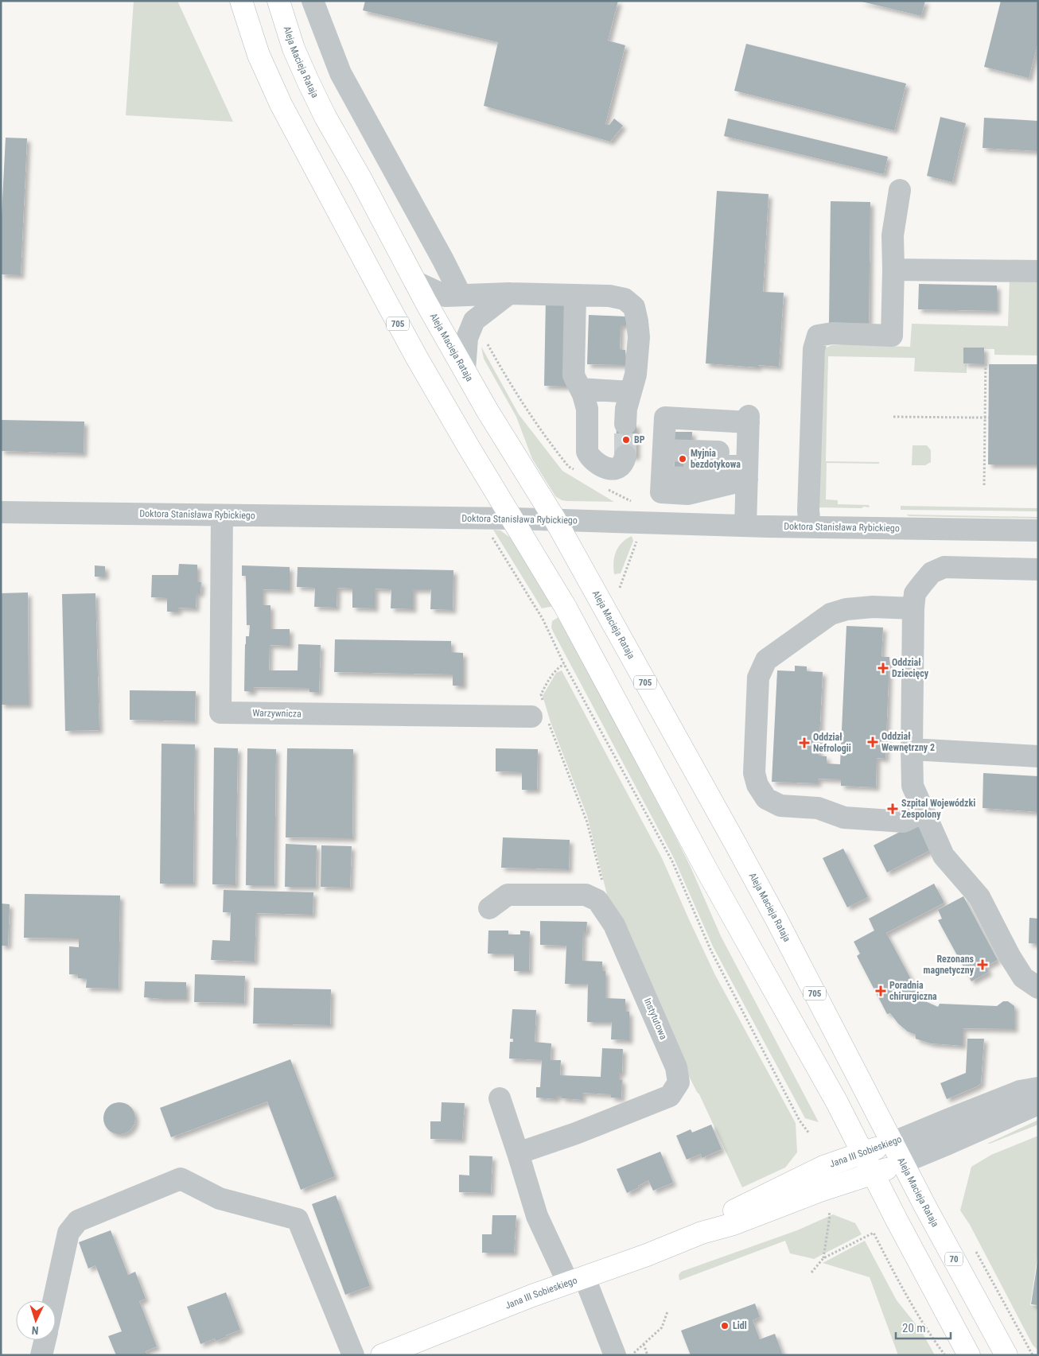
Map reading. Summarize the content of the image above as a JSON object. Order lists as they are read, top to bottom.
{
  "streets": {
    "main road": [
      "Aleja Macieja Rataja",
      "705",
      "Jana III Sobieskiego",
      "70"
    ],
    "street": ["Doktora Stanisława Rybickiego", "Warzywnicza", "Instytutowa"]
  },
  "crossings": [
    ["Aleja Macieja Rataja", "Doktora Stanisława Rybickiego"],
    ["Aleja Macieja Rataja", "Jana III Sobieskiego"],
    ["705", "Doktora Stanisława Rybickiego"],
    ["705", "Jana III Sobieskiego"],
    ["Doktora Stanisława Rybickiego", "Warzywnicza"]
  ],
  "places": {
    "other": ["BP", "Myjnia bezdotykowa", "Lidl"],
    "health": [
      "Oddział Dziecięcy",
      "Oddział Wewnętrzny 2",
      "Oddział Nefrologii",
      "Szpital Wojewódzki Zespolony",
      "Rezonans magnetyczny",
      "Poradnia chirurgiczna"
    ]
  },
  "scale_bar": "20 m",
  "north": "bottom"
}
